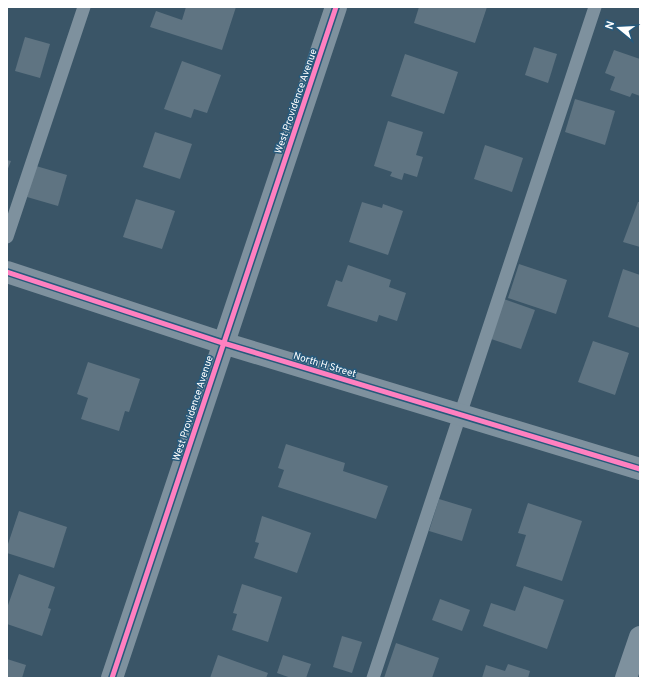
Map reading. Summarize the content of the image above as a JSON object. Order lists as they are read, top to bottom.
{
  "streets": {
    "street": ["West Providence Avenue", "North H Street"]
  },
  "crossings": [
    ["West Providence Avenue", "North H Street"]
  ],
  "north": "left"
}
